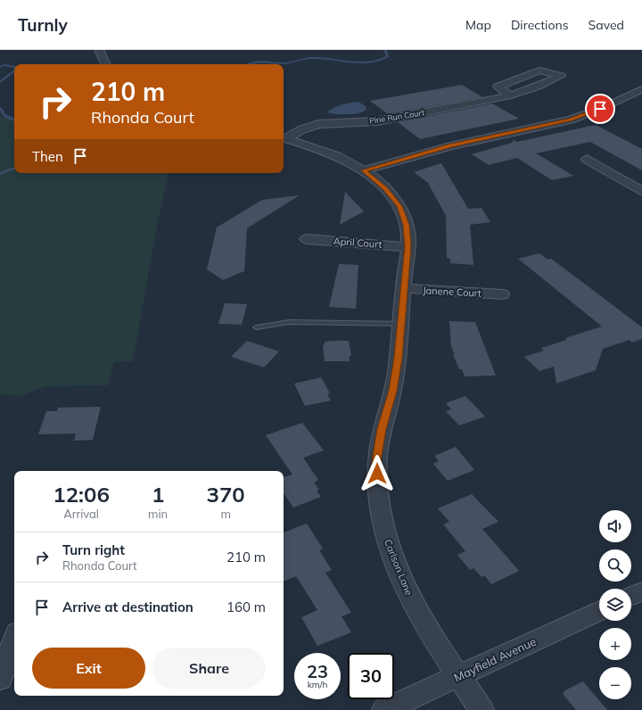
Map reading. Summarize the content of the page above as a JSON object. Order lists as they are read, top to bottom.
{
  "streets": {
    "street": [
      "Pine Run Court",
      "April Court",
      "Janene Court",
      "Carlson Lane",
      "Mayfield Avenue"
    ]
  },
  "crossings": [
    ["Pine Run Court", "Carlson Lane"],
    ["April Court", "Carlson Lane"],
    ["Janene Court", "Carlson Lane"],
    ["Carlson Lane", "Mayfield Avenue"]
  ],
  "page": {
    "header": "Turnly",
    "nav": ["Map", "Directions", "Saved"],
    "turn": ["210 m", "Rhonda Court"],
    "then": "Then",
    "eta": [
      "12:06",
      "Arrival",
      "1",
      "min",
      "370",
      "m"
    ],
    "map_buttons": ["+", "−"],
    "list": [
      {
        "name": "Turn right",
        "note": "Rhonda Court",
        "value": "210 m"
      },
      {
        "name": "Arrive at destination",
        "value": "160 m"
      }
    ],
    "buttons": ["Exit", "Share"],
    "speed": "23 km/h",
    "limit": "30"
  }
}
